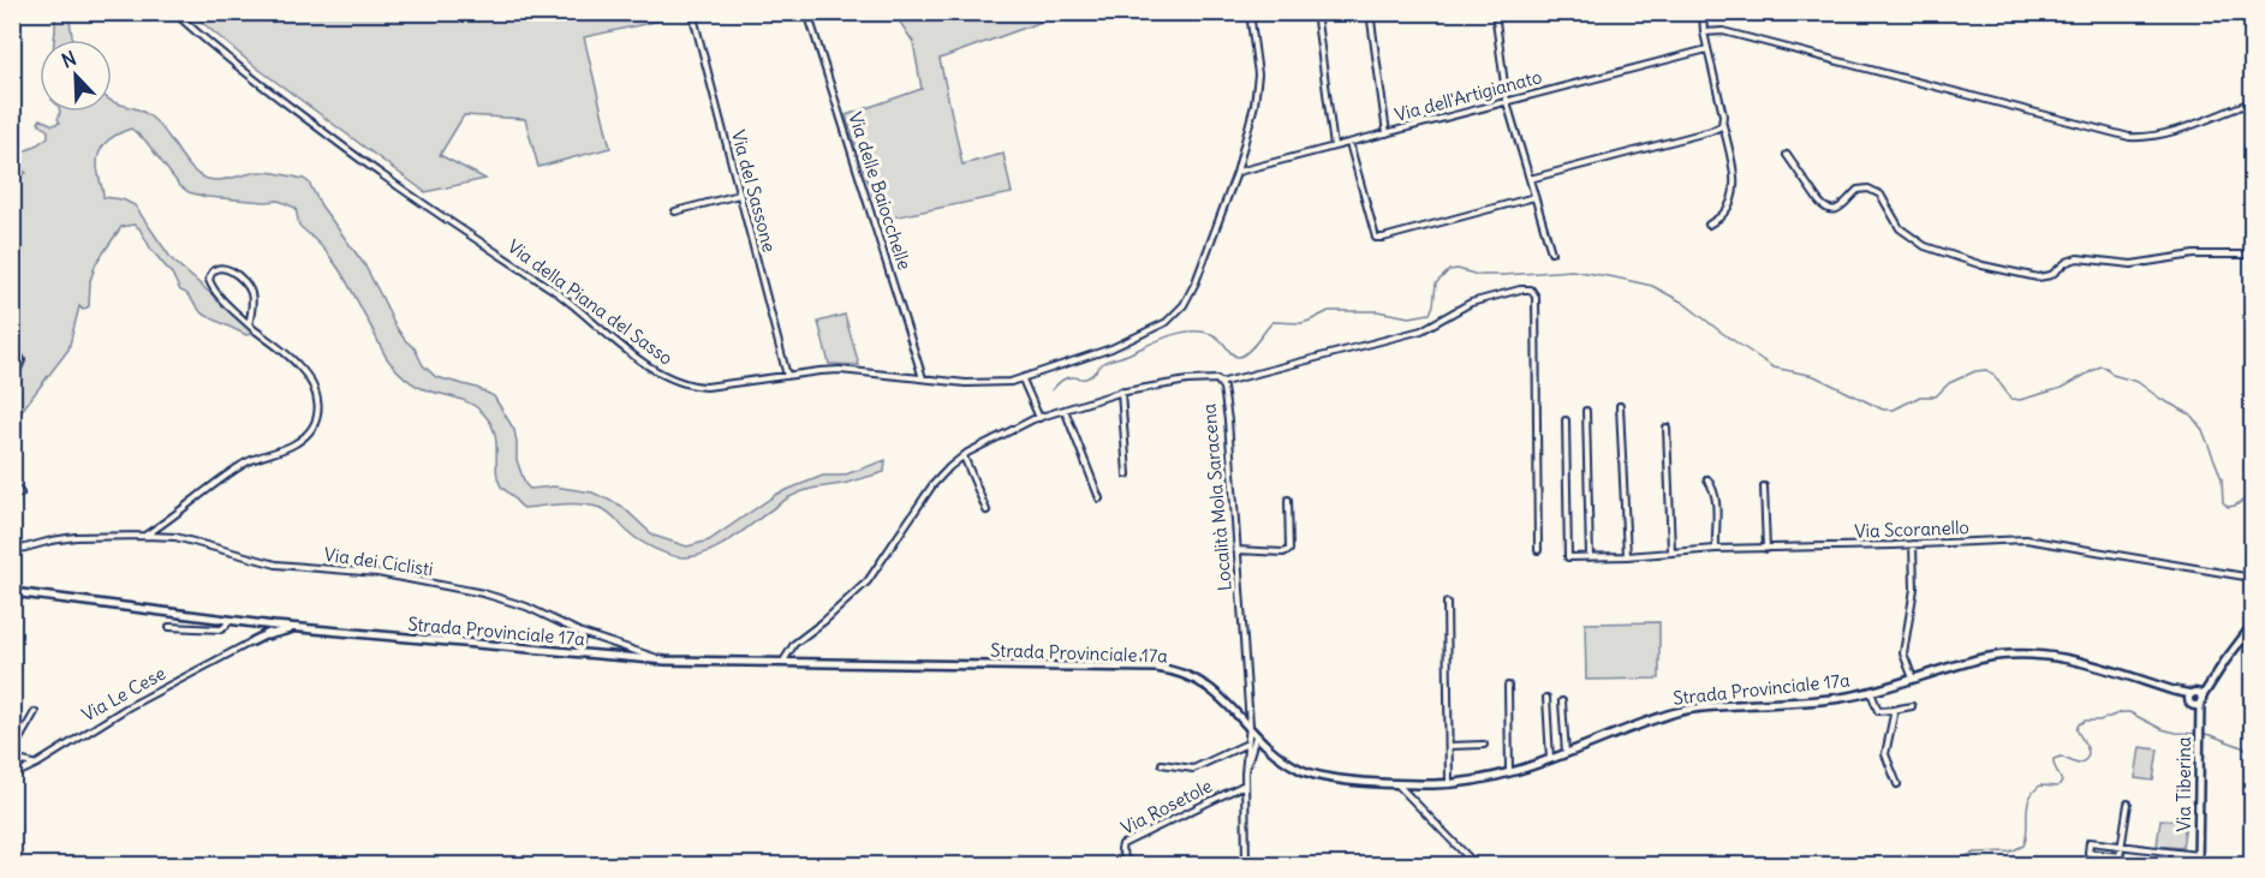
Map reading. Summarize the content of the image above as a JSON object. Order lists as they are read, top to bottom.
{
  "streets": {
    "main road": ["Strada Provinciale 17a", "Via Tiberina"],
    "street": [
      "Via dell'Artigianato",
      "Via del Sassone",
      "Via delle Baiocchelle",
      "Via della Piana del Sasso",
      "Località Mola Saracena",
      "Via Scoranello",
      "Via dei Ciclisti",
      "Via Le Cese",
      "Via Rosetole"
    ]
  },
  "crossings": [
    ["Via dell'Artigianato", "Via della Piana del Sasso"],
    ["Via del Sassone", "Via della Piana del Sasso"],
    ["Via delle Baiocchelle", "Via della Piana del Sasso"],
    ["Località Mola Saracena", "Strada Provinciale 17a"],
    ["Via dei Ciclisti", "Strada Provinciale 17a"],
    ["Strada Provinciale 17a", "Via Tiberina"]
  ],
  "north": "top left"
}
